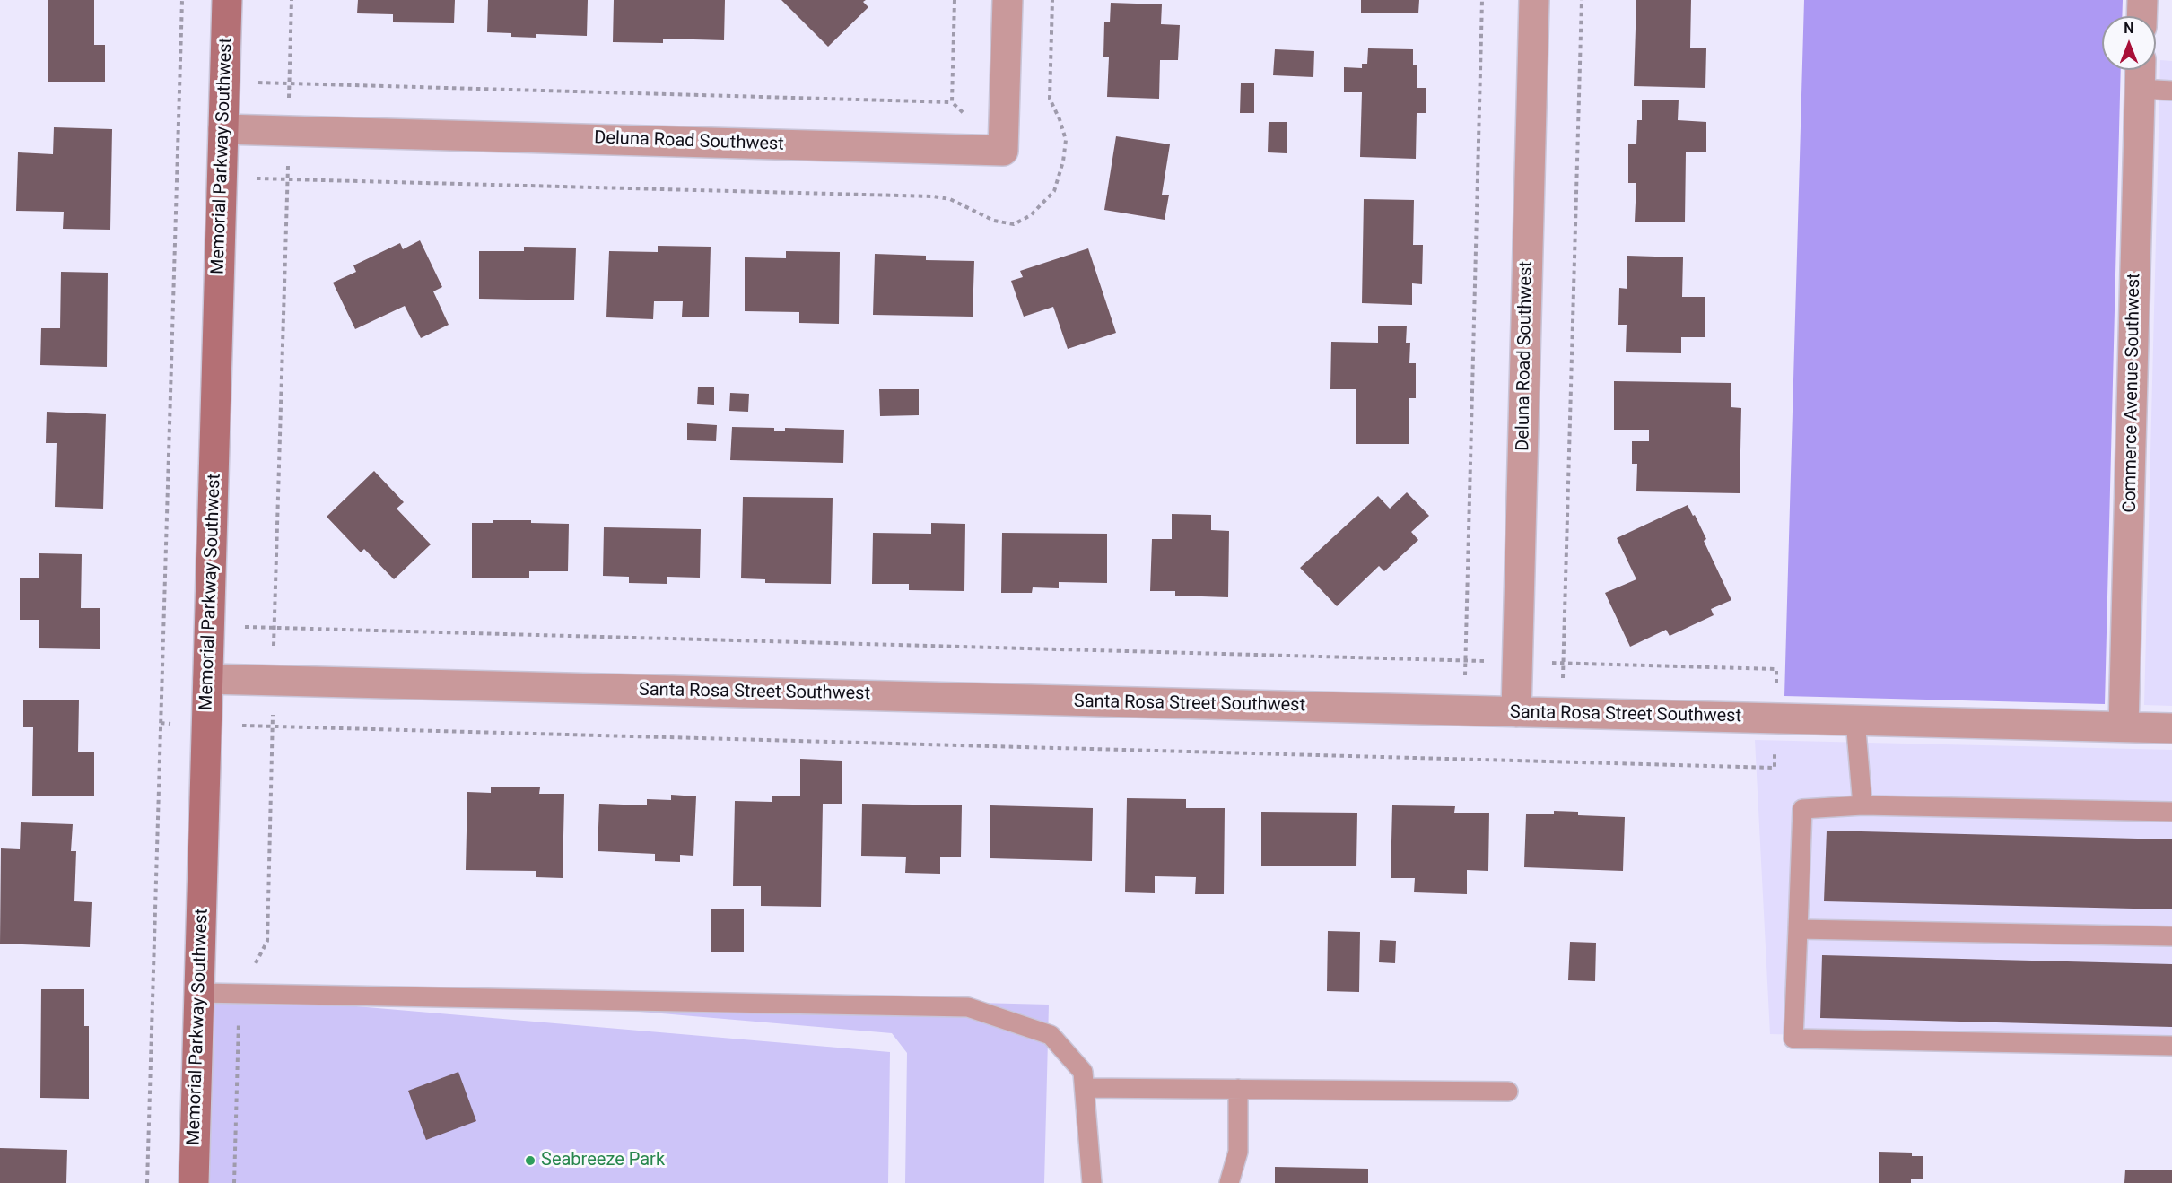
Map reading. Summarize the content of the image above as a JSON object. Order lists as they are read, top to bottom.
{
  "streets": {
    "street": [
      "Deluna Road Southwest",
      "Memorial Parkway Southwest",
      "Commerce Avenue Southwest",
      "Santa Rosa Street Southwest"
    ]
  },
  "crossings": [
    ["Deluna Road Southwest", "Memorial Parkway Southwest"],
    ["Deluna Road Southwest", "Santa Rosa Street Southwest"],
    ["Memorial Parkway Southwest", "Santa Rosa Street Southwest"],
    ["Commerce Avenue Southwest", "Santa Rosa Street Southwest"]
  ],
  "places": ["Seabreeze Park"],
  "north": "top"
}
